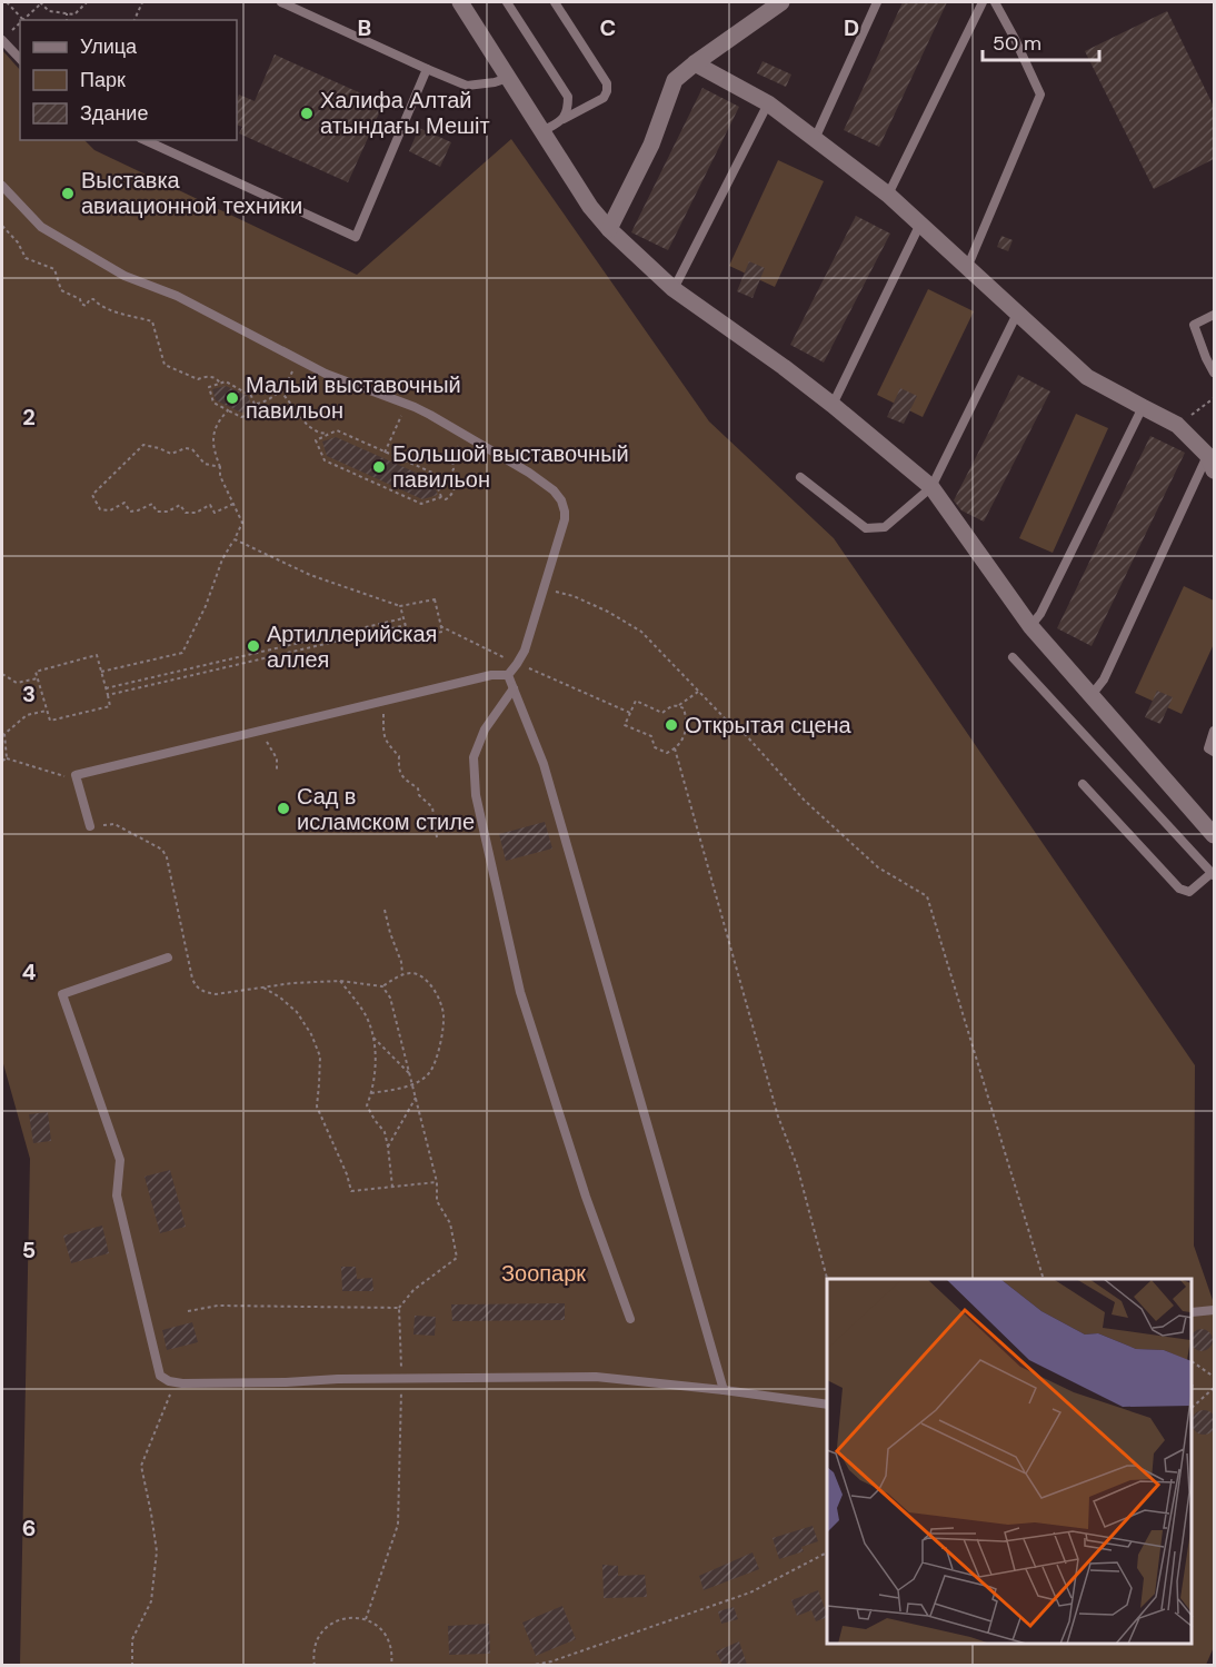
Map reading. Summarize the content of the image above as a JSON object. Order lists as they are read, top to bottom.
{
  "parks": ["Зоопарк"],
  "places": [
    "Халифа Алтай атындағы Мешіт",
    "Выставка авиационной техники",
    "Малый выставочный павильон",
    "Большой выставочный павильон",
    "Артиллерийская аллея",
    "Открытая сцена",
    "Сад в исламском стиле"
  ],
  "legend": ["Улица", "Парк", "Здание"],
  "scale_bar": "50 m",
  "grid": {
    "columns": ["B", "C", "D"],
    "rows": [
      "2",
      "3",
      "4",
      "5",
      "6"
    ]
  }
}
